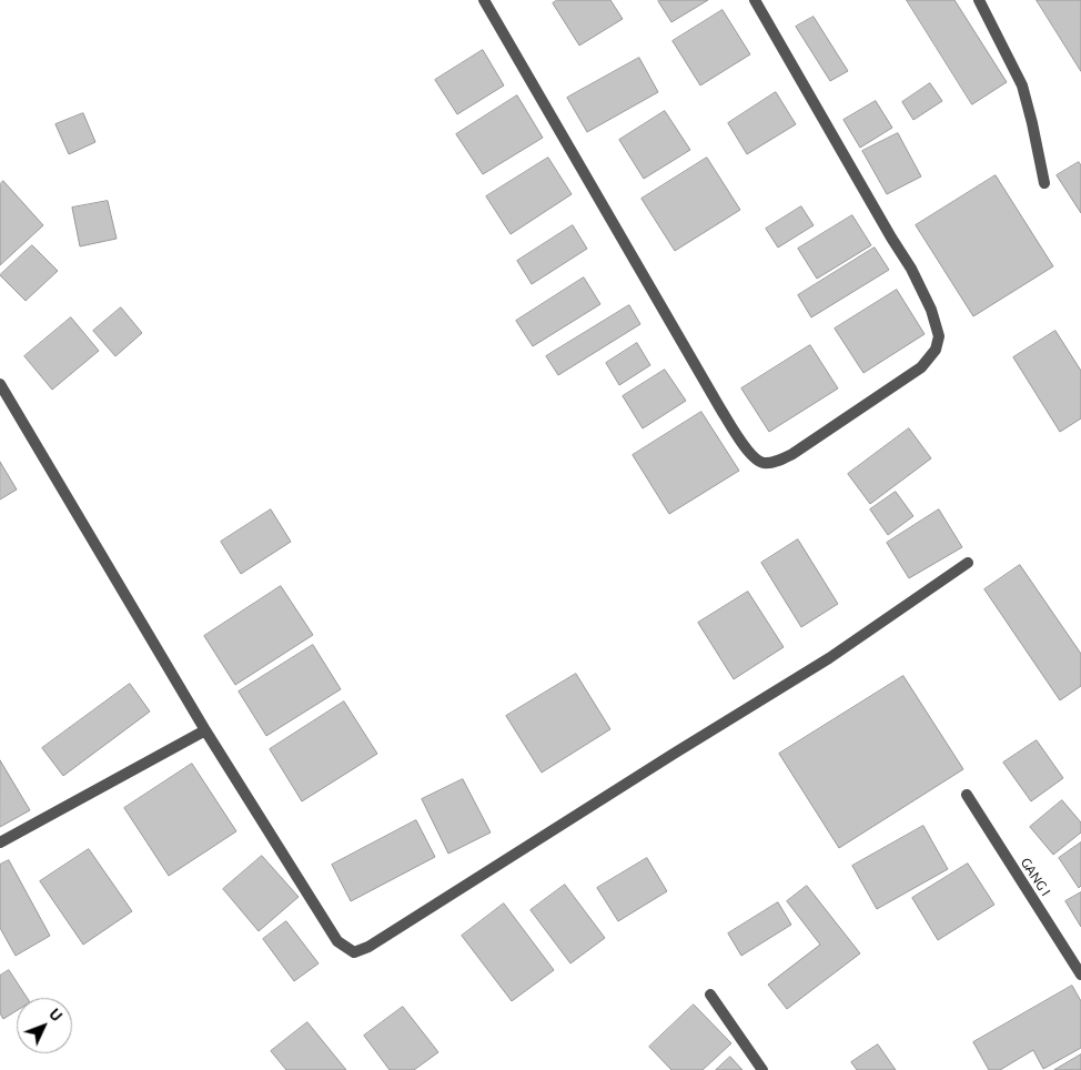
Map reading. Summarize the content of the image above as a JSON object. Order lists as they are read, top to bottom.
{
  "streets": {
    "street": ["GANG I"]
  },
  "north": "top right"
}
